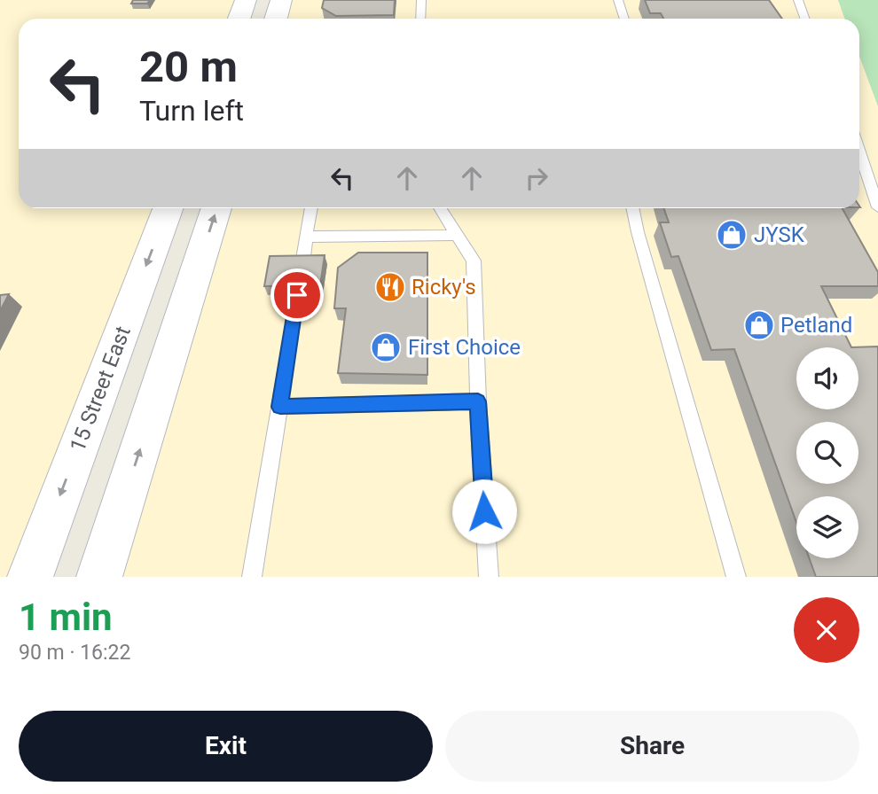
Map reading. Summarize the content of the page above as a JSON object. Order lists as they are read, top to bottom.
{
  "streets": {
    "main road": ["15 Street East"]
  },
  "places": {
    "shop": ["JYSK", "Petland", "First Choice"],
    "restaurant": ["Ricky's"]
  },
  "page": {
    "turn": ["20 m", "Turn left"],
    "heading": ["1 min", "90 m · 16:22"],
    "buttons": ["Exit", "Share"]
  }
}
